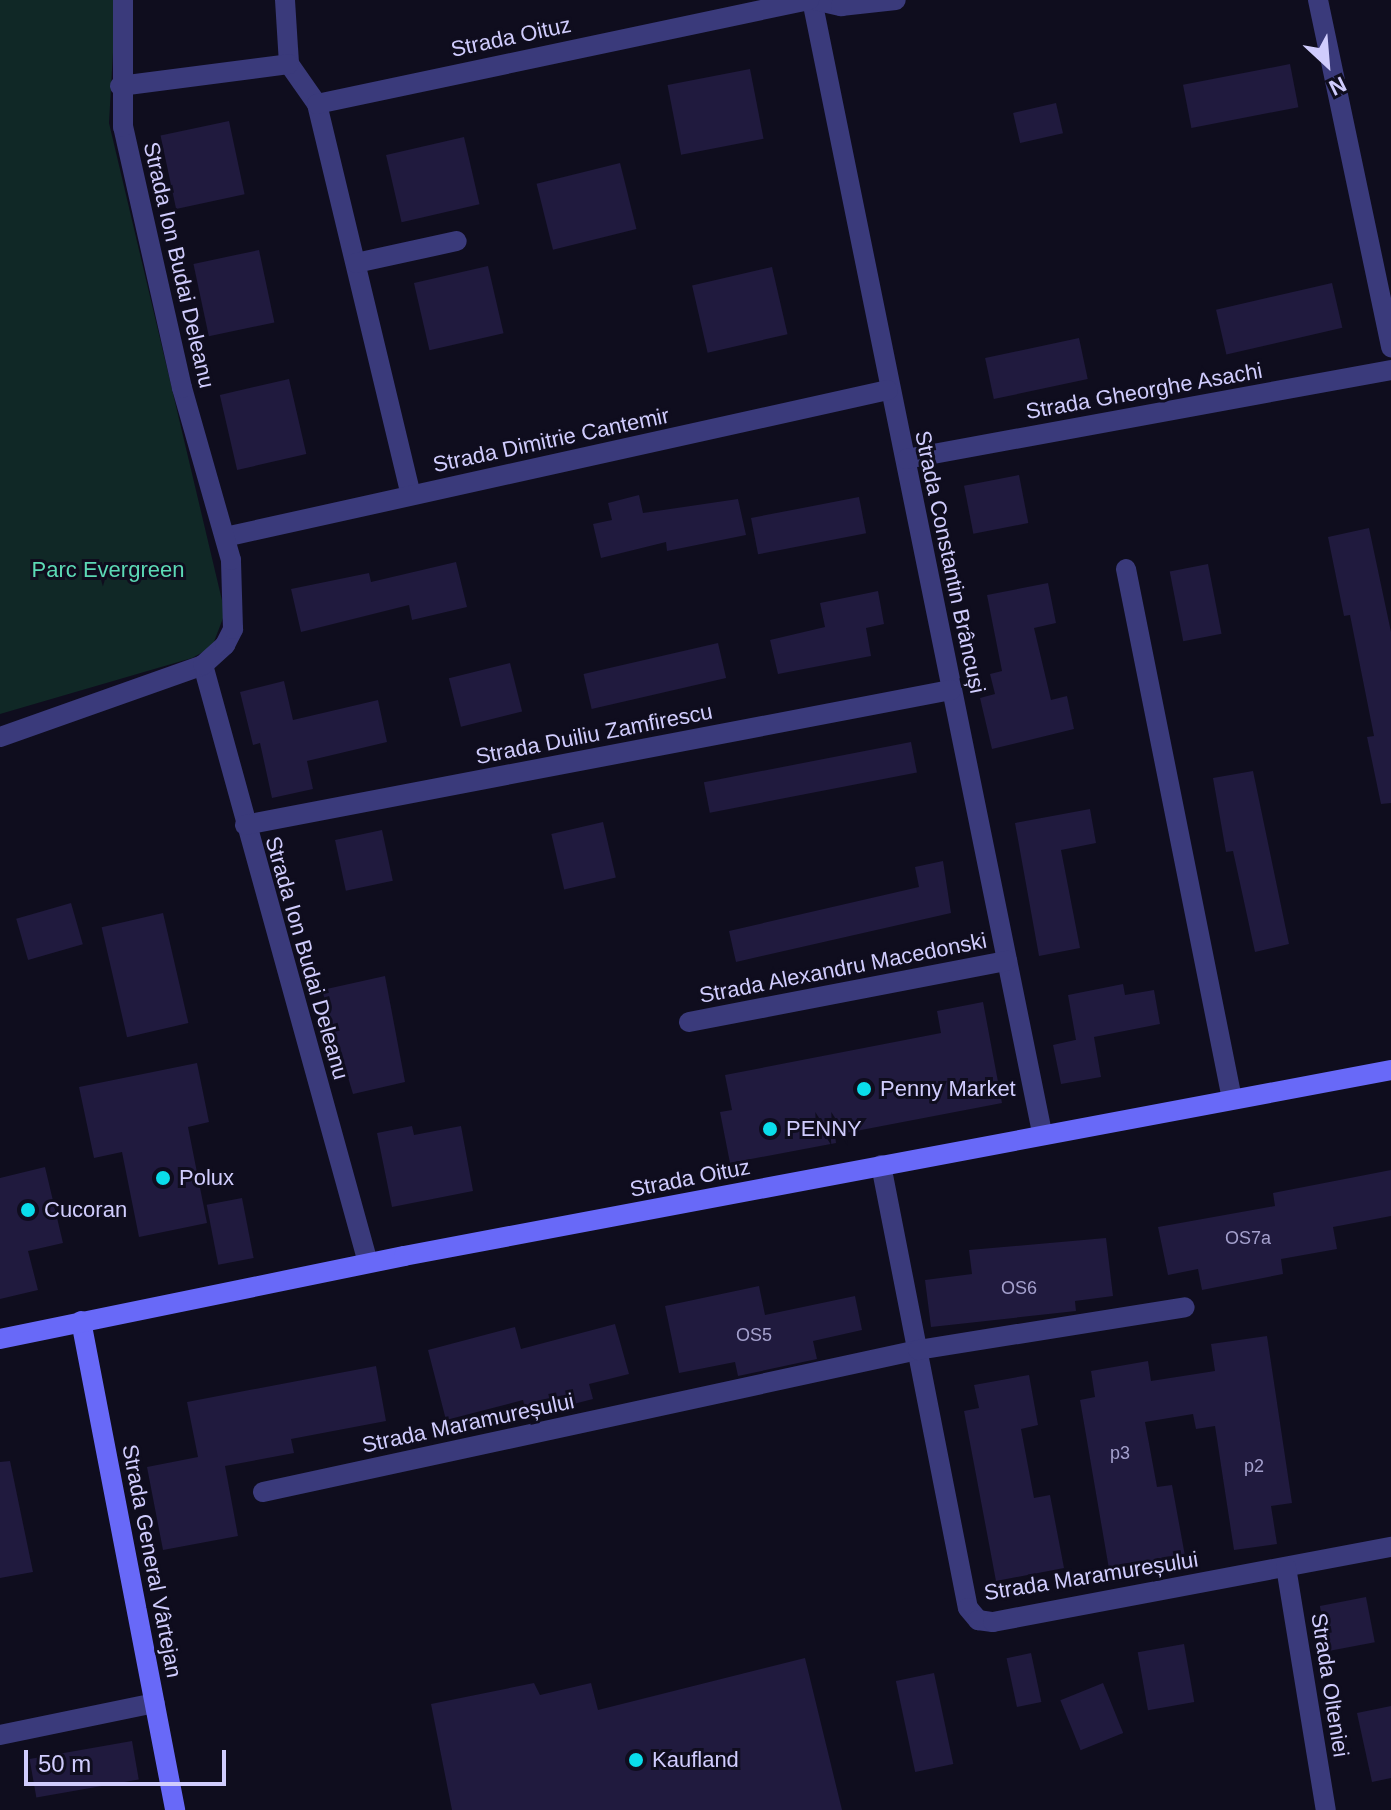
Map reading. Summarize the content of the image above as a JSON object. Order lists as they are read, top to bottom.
{
  "streets": {
    "main road": ["Strada Oituz", "Strada General Vârtejan"],
    "street": [
      "Strada Ion Budai Deleanu",
      "Strada Gheorghe Asachi",
      "Strada Dimitrie Cantemir",
      "Strada Constantin Brâncuși",
      "Strada Duiliu Zamfirescu",
      "Strada Alexandru Macedonski",
      "Strada Maramureșului",
      "Strada Olteniei"
    ]
  },
  "crossings": [
    ["Strada Oituz", "Strada Ion Budai Deleanu"],
    ["Strada Oituz", "Strada Constantin Brâncuși"],
    ["Strada Oituz", "Strada Maramureșului"],
    ["Strada Oituz", "Strada General Vârtejan"],
    ["Strada Ion Budai Deleanu", "Strada Dimitrie Cantemir"],
    ["Strada Ion Budai Deleanu", "Strada Duiliu Zamfirescu"],
    ["Strada Gheorghe Asachi", "Strada Constantin Brâncuși"],
    ["Strada Dimitrie Cantemir", "Strada Constantin Brâncuși"],
    ["Strada Constantin Brâncuși", "Strada Duiliu Zamfirescu"],
    ["Strada Constantin Brâncuși", "Strada Alexandru Macedonski"],
    ["Strada Maramureșului", "Strada Olteniei"]
  ],
  "parks": ["Parc Evergreen"],
  "places": [
    "Penny Market",
    "PENNY",
    "Polux",
    "Cucoran",
    "Kaufland"
  ],
  "house_numbers": [
    "OS7a",
    "OS6",
    "OS5",
    "p3",
    "p2"
  ],
  "scale_bar": "50 m",
  "north": "bottom right"
}
